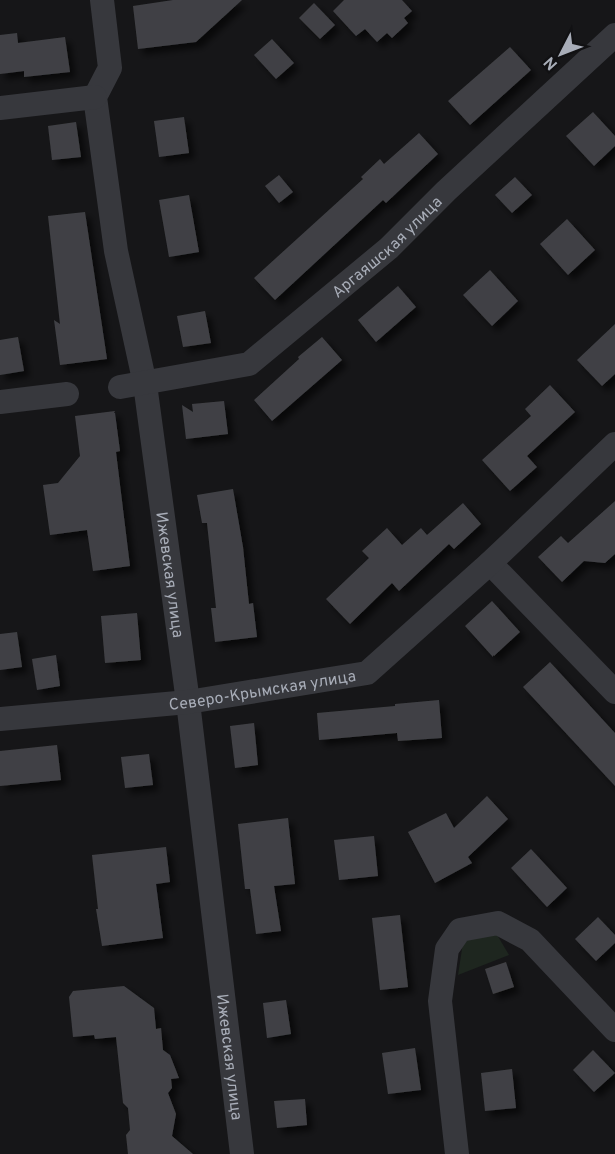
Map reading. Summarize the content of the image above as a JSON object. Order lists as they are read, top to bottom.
{
  "streets": {
    "street": ["Аргаяшская улица", "Ижевская улица", "Северо-Крымская улица"]
  },
  "crossings": [
    ["Аргаяшская улица", "Ижевская улица"],
    ["Ижевская улица", "Северо-Крымская улица"]
  ],
  "north": "bottom left"
}
